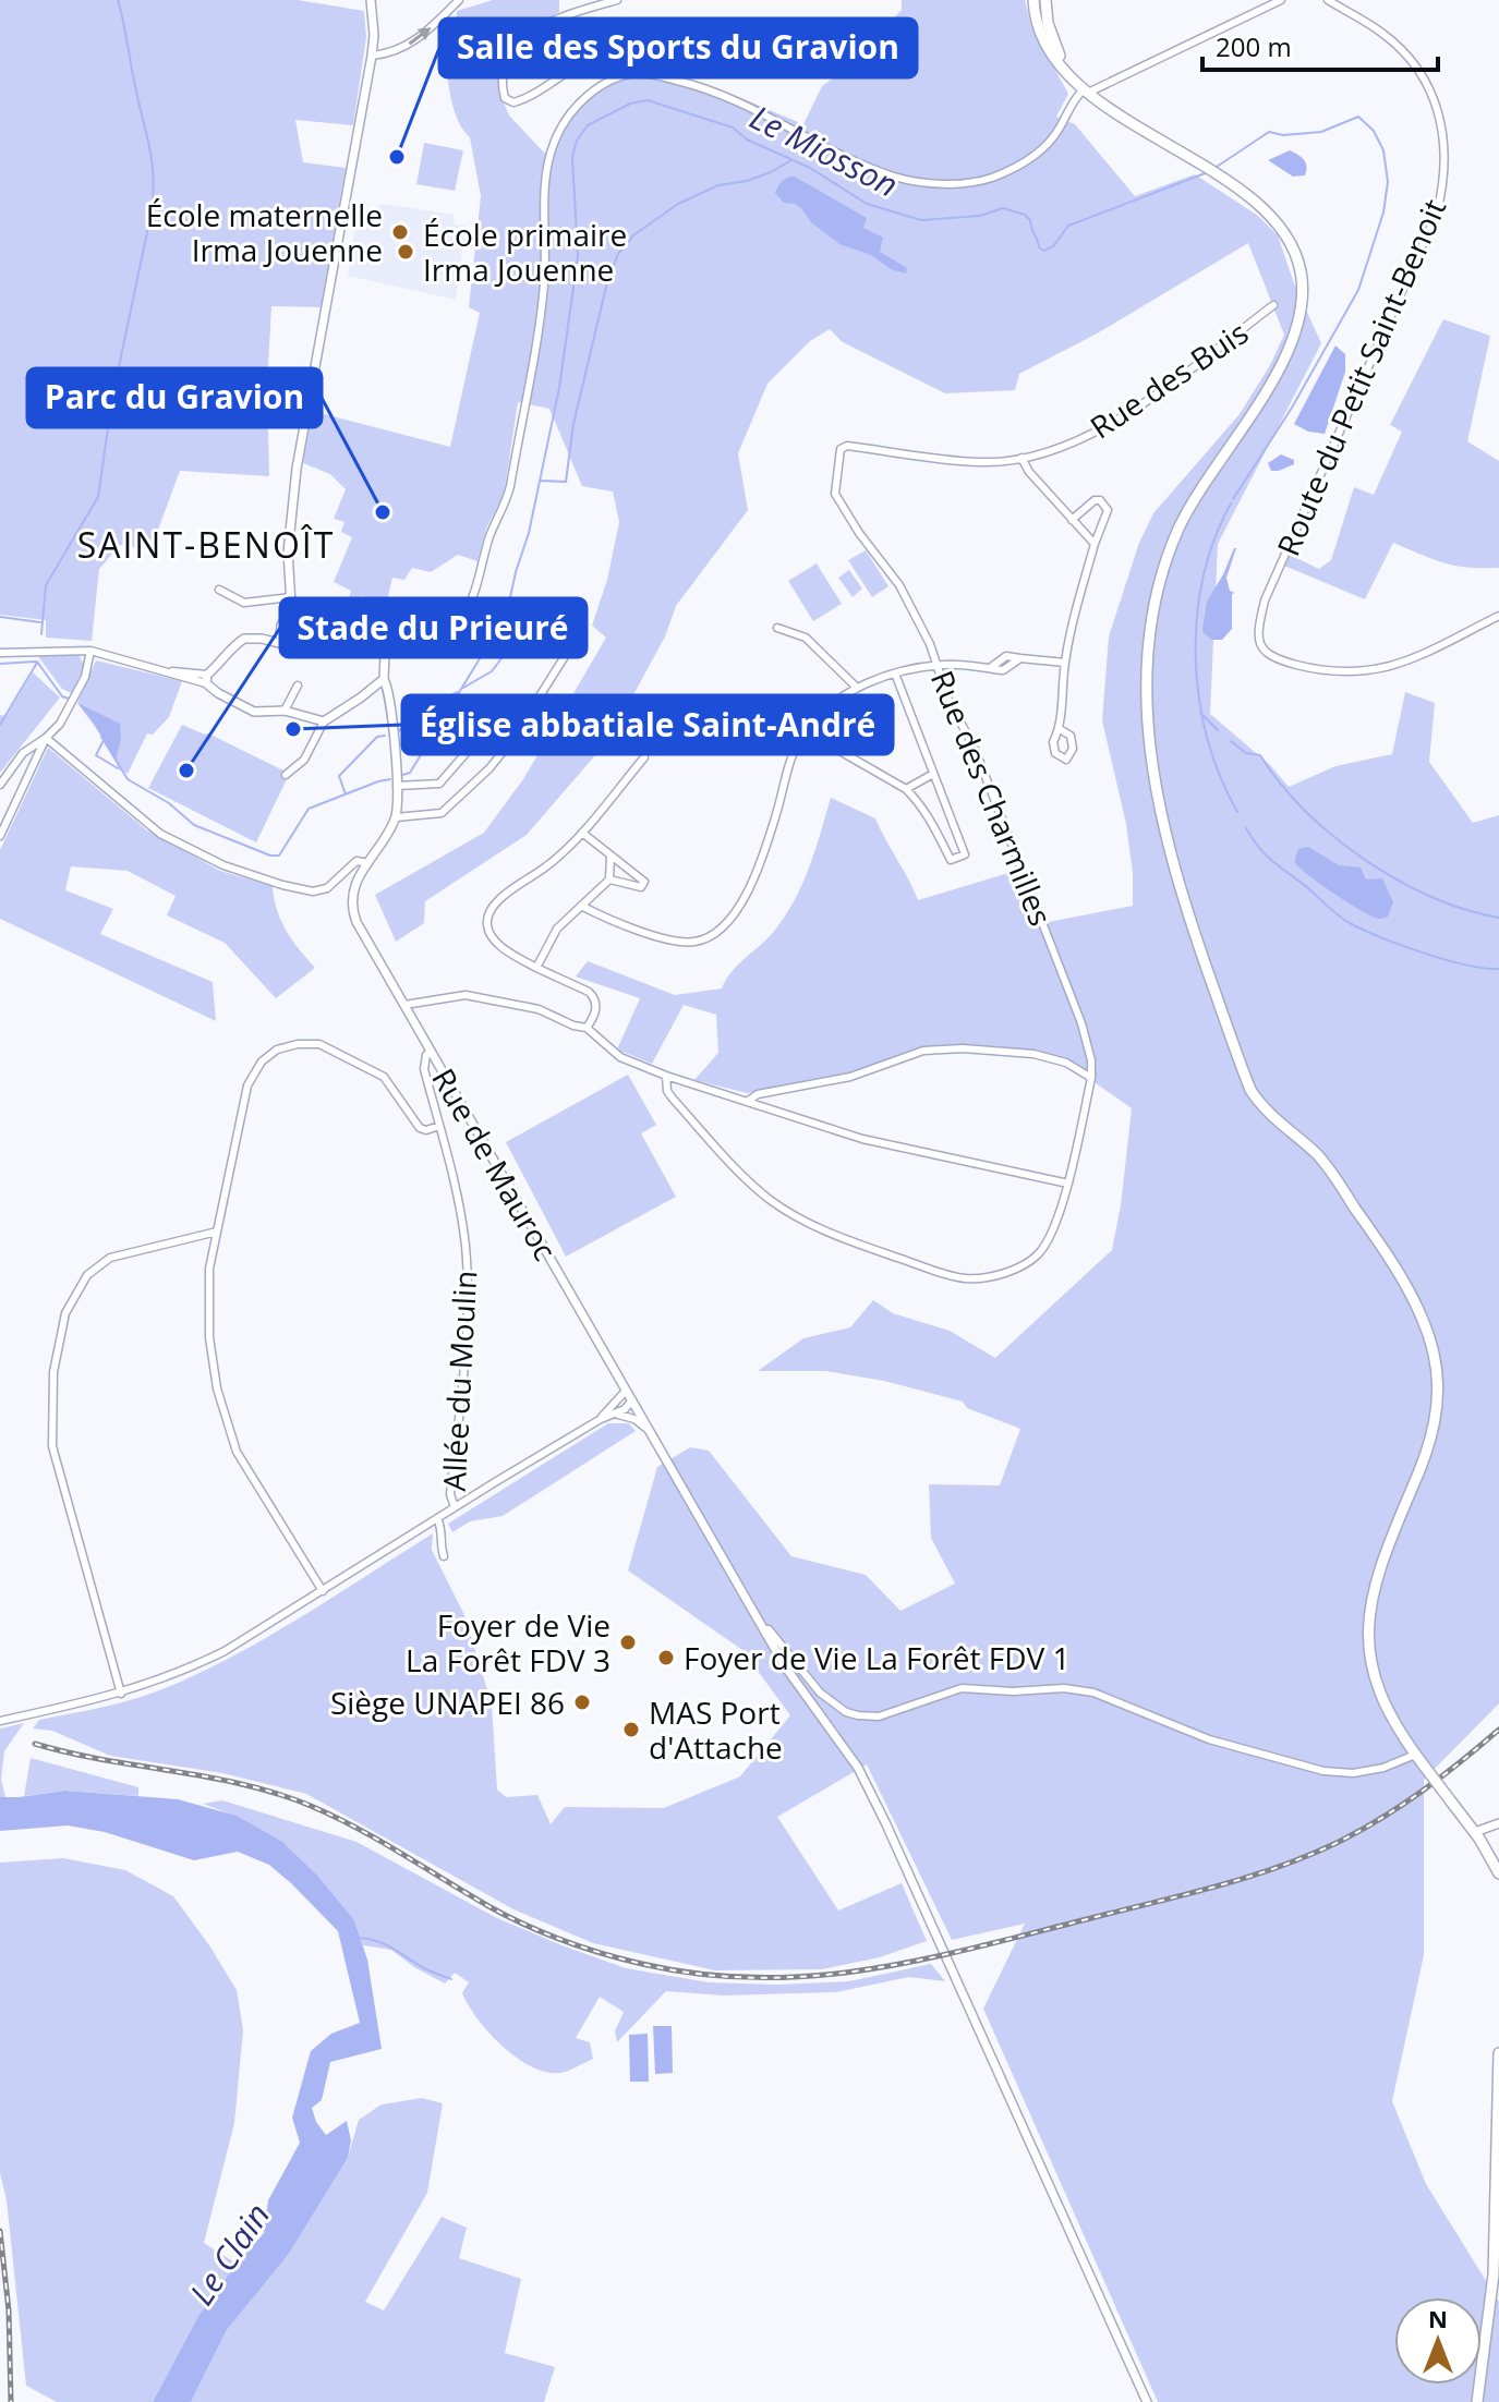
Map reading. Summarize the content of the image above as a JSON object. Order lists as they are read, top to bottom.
{
  "streets": {
    "street": [
      "Route du Petit Saint-Benoit",
      "Rue des Buis",
      "Rue des Charmilles",
      "Rue de Mauroc",
      "Allée du Moulin"
    ]
  },
  "crossings": [
    ["Rue des Buis", "Rue des Charmilles"],
    ["Rue de Mauroc", "Allée du Moulin"]
  ],
  "districts": ["SAINT-BENOÎT"],
  "water": ["Le Miosson", "Le Clain"],
  "places": [
    "Salle des Sports du Gravion",
    "École maternelle Irma Jouenne",
    "École primaire Irma Jouenne",
    "Parc du Gravion",
    "Église abbatiale Saint-André",
    "Stade du Prieuré",
    "Foyer de Vie La Forêt FDV 3",
    "Foyer de Vie La Forêt FDV 1",
    "Siège UNAPEI 86",
    "MAS Port d'Attache"
  ],
  "scale_bar": "200 m",
  "north": "top"
}
